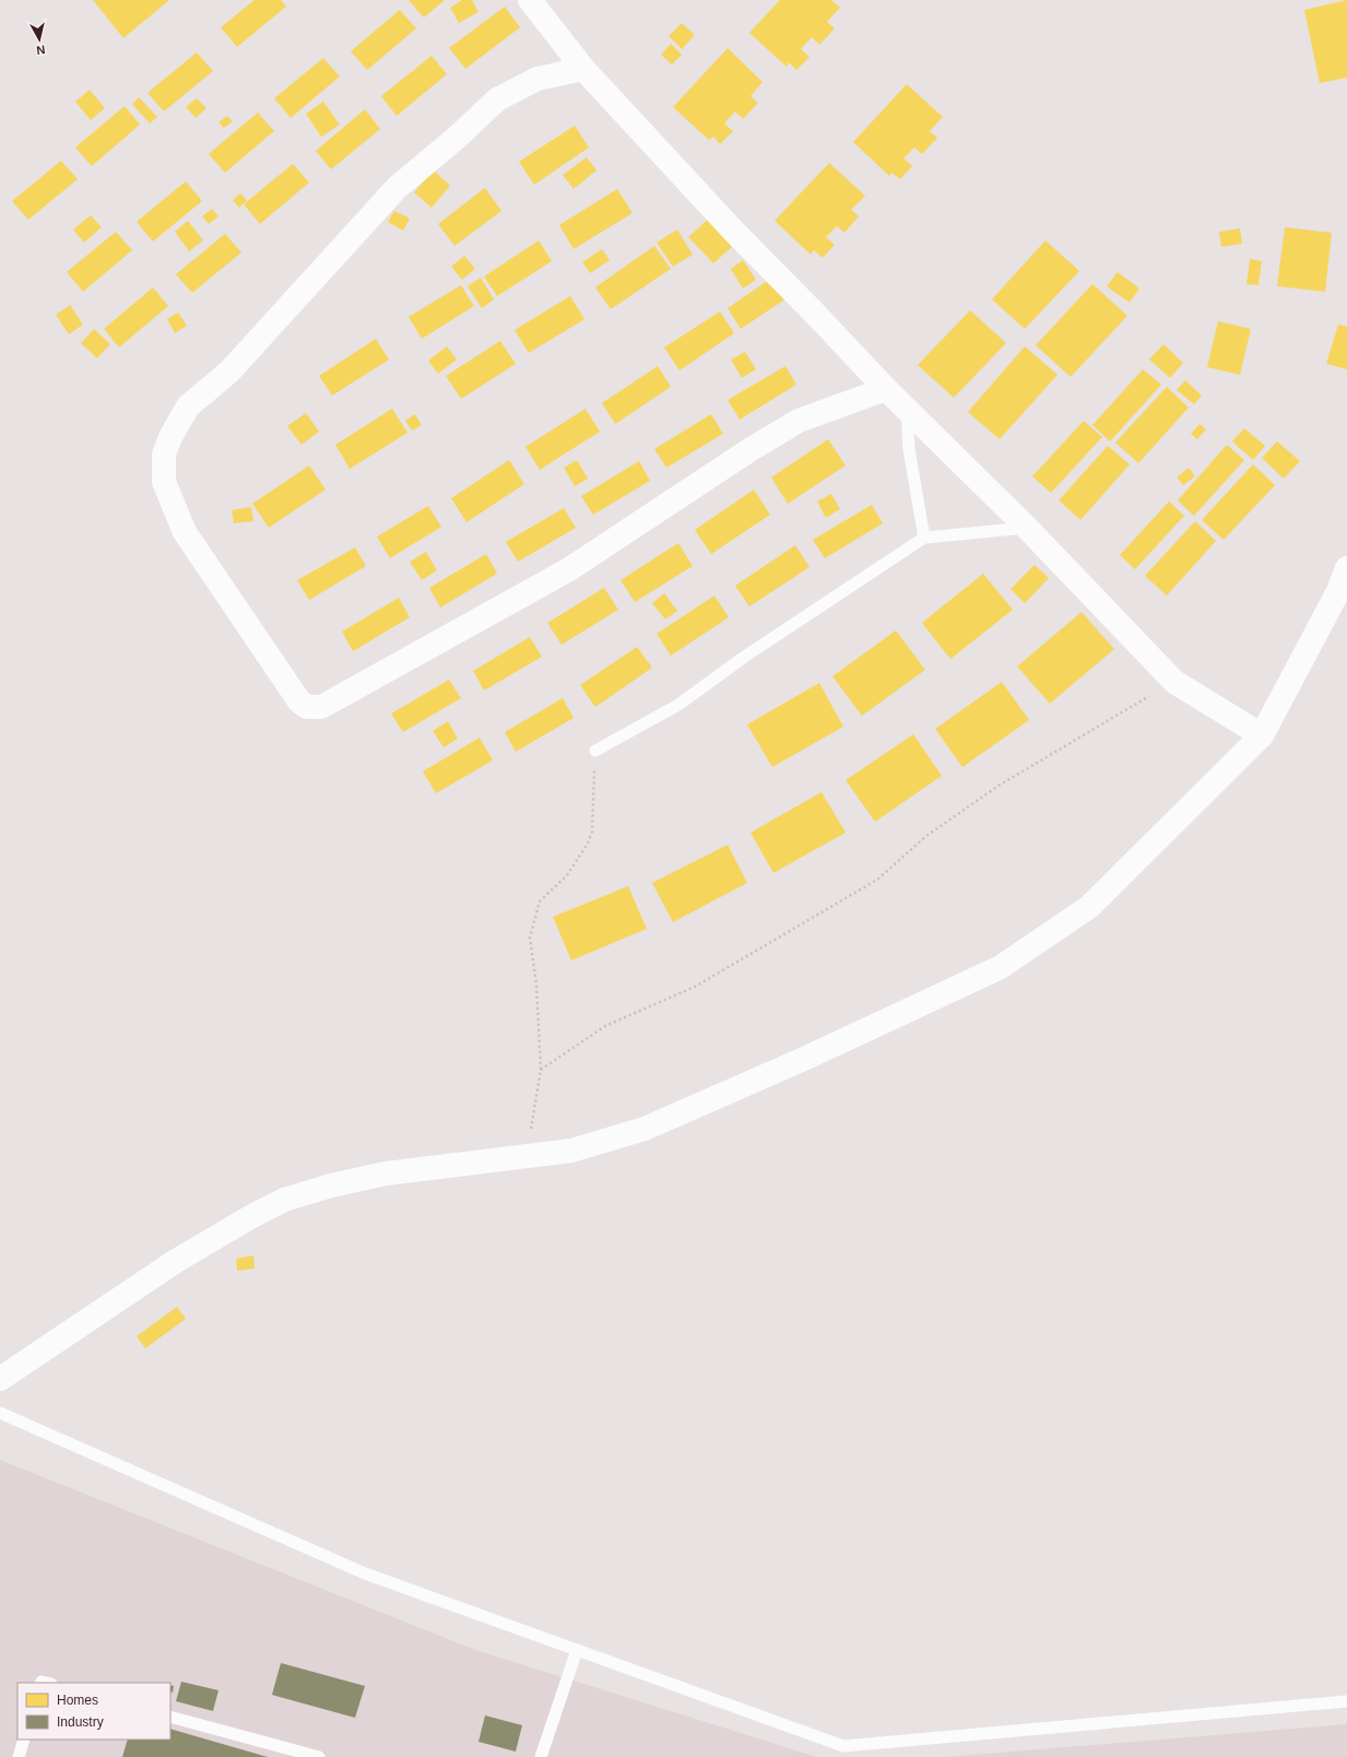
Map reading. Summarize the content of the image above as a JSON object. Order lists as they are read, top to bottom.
{
  "legend": ["Homes", "Industry"],
  "north": "bottom"
}
